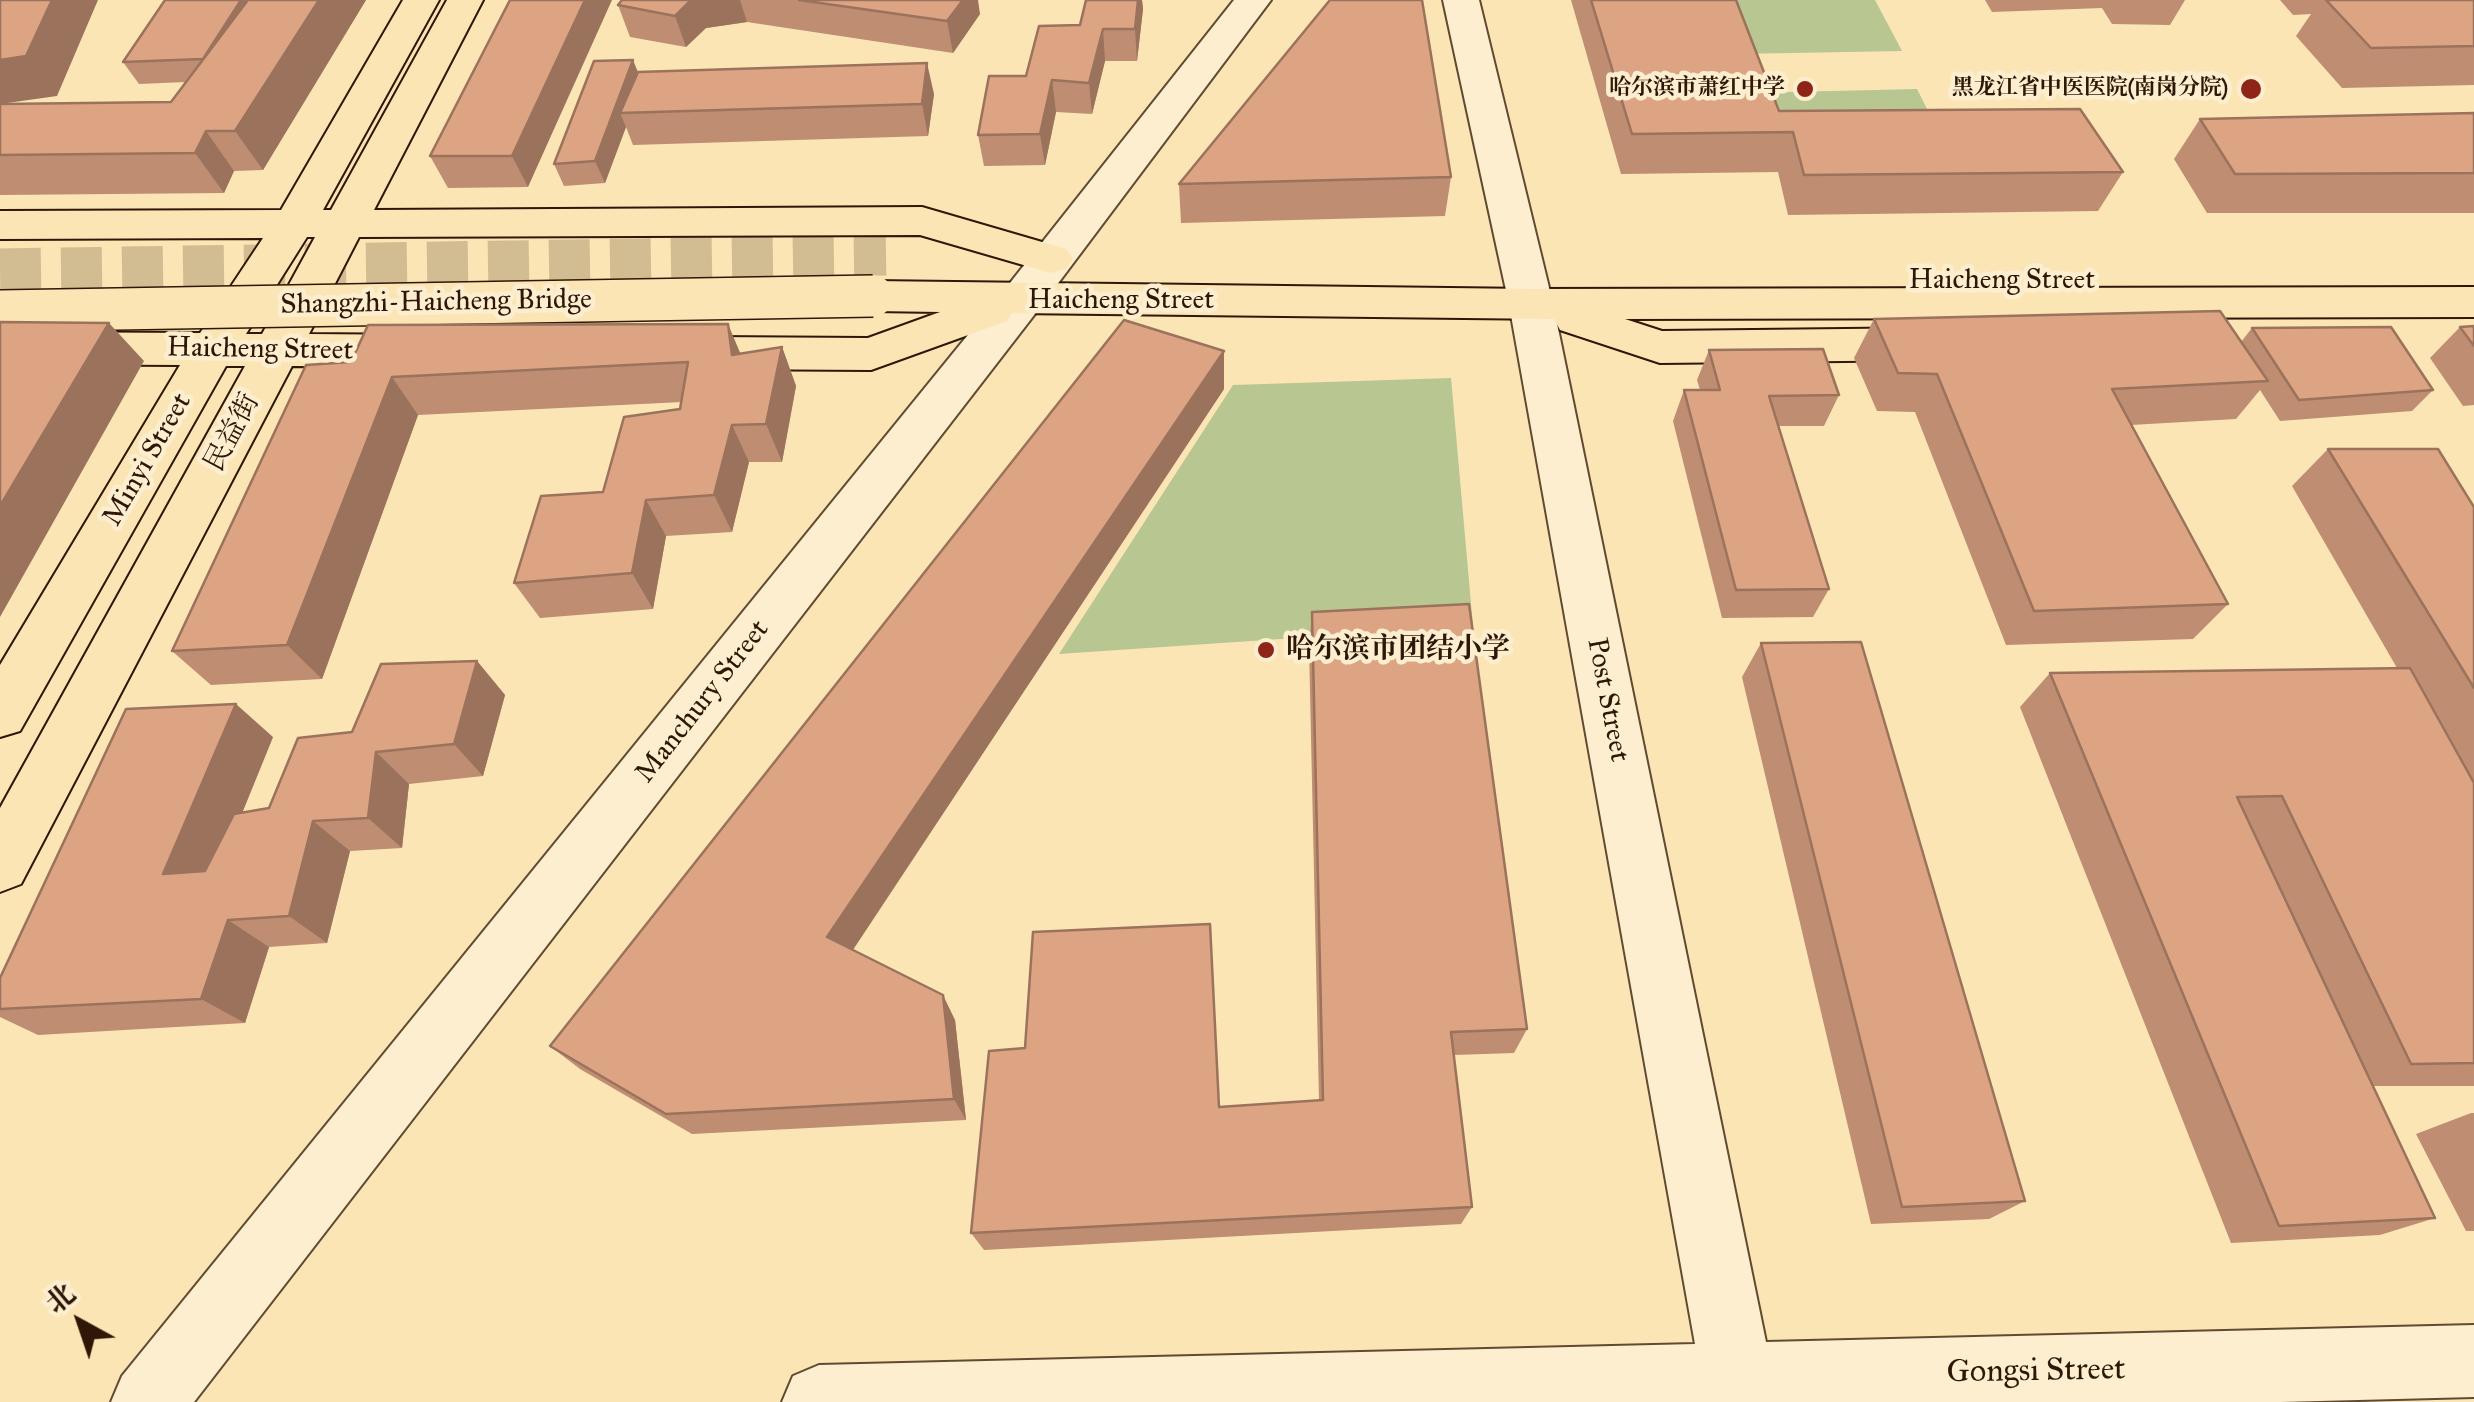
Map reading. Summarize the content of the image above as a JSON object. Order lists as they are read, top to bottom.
{
  "streets": {
    "main road": [
      "Haicheng Street",
      "Shangzhi-Haicheng Bridge",
      "民益街",
      "Minyi Street"
    ],
    "street": ["Post Street", "Manchury Street", "Gongsi Street"]
  },
  "crossings": [
    ["Haicheng Street", "Shangzhi-Haicheng Bridge"],
    ["Haicheng Street", "民益街"],
    ["Haicheng Street", "Minyi Street"],
    ["Haicheng Street", "Post Street"],
    ["Haicheng Street", "Manchury Street"],
    ["Shangzhi-Haicheng Bridge", "Manchury Street"],
    ["Post Street", "Gongsi Street"]
  ],
  "places": ["哈尔滨市萧红中学", "黑龙江省中医医院(南岗分院)", "哈尔滨市团结小学"],
  "north": "top left"
}
